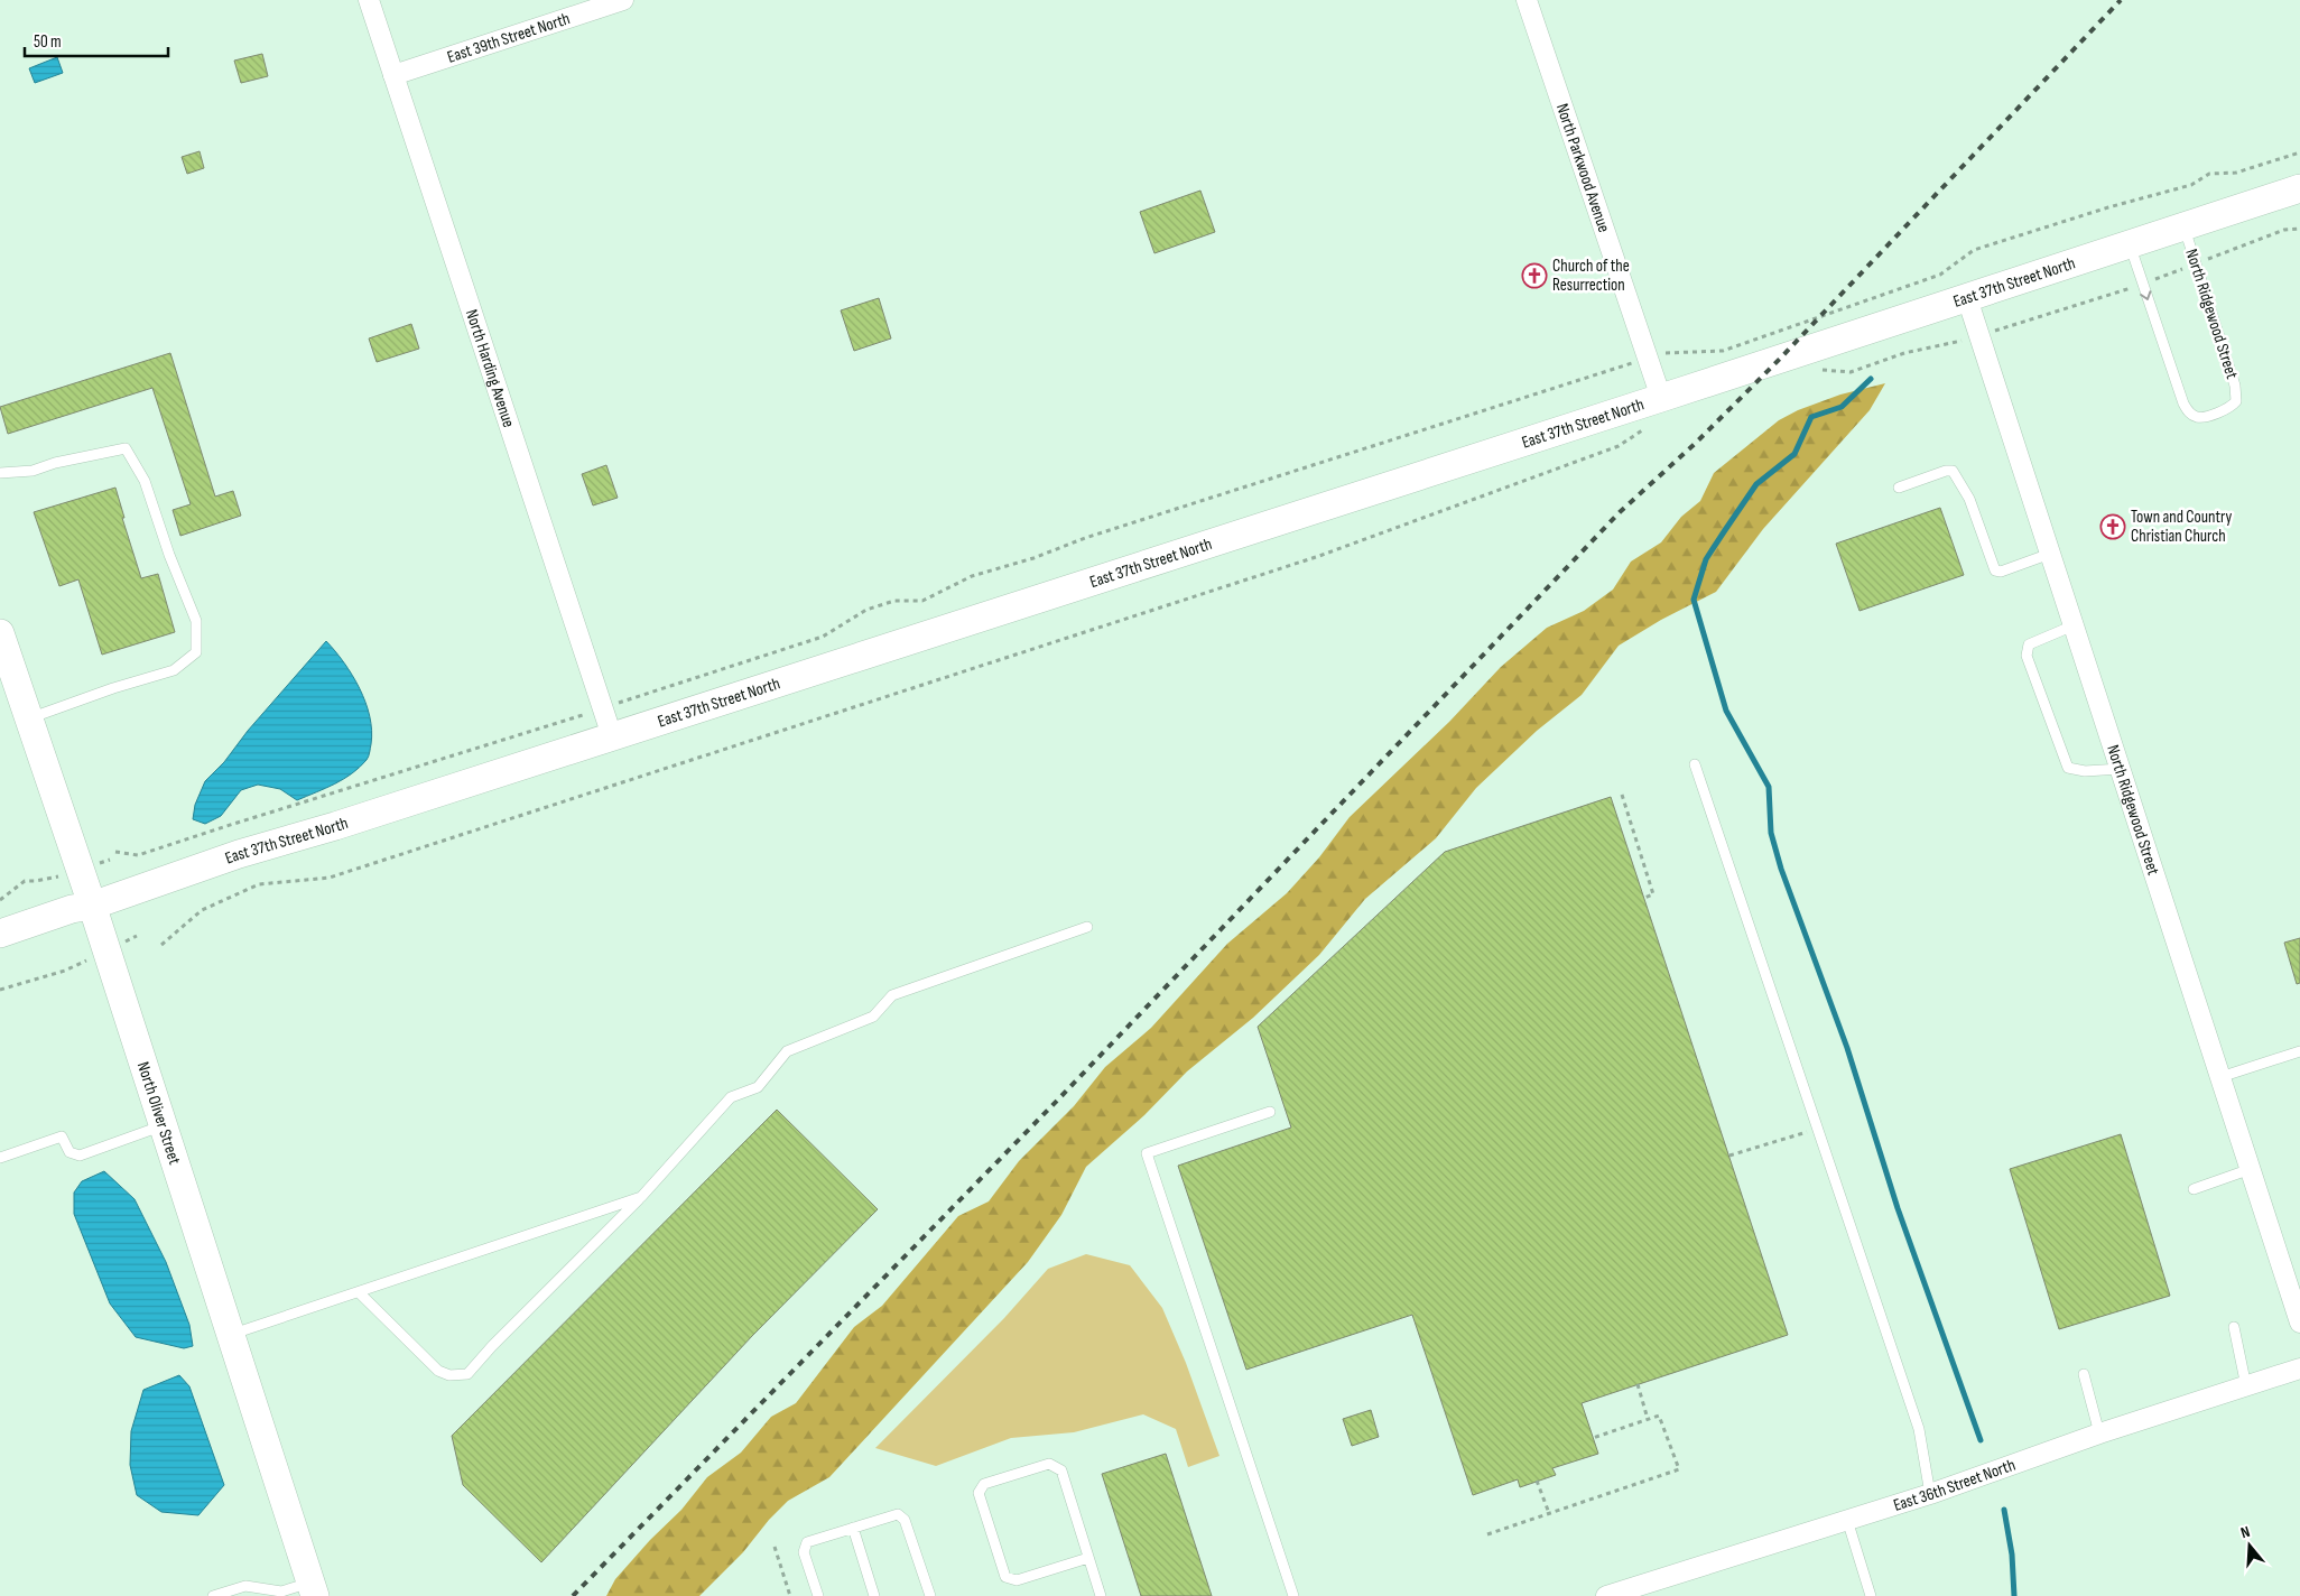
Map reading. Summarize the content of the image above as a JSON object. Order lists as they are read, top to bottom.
{
  "streets": {
    "main road": ["East 37th Street North", "North Oliver Street"],
    "street": [
      "East 39th Street North",
      "North Parkwood Avenue",
      "North Ridgewood Street",
      "North Harding Avenue",
      "East 36th Street North"
    ]
  },
  "crossings": [
    ["East 39th Street North", "North Harding Avenue"],
    ["North Parkwood Avenue", "East 37th Street North"],
    ["East 37th Street North", "North Ridgewood Street"],
    ["East 37th Street North", "North Harding Avenue"],
    ["East 37th Street North", "North Oliver Street"]
  ],
  "places": {
    "church": ["Church of the Resurrection", "Town and Country Christian Church"]
  },
  "scale_bar": "50 m",
  "north": "top"
}
